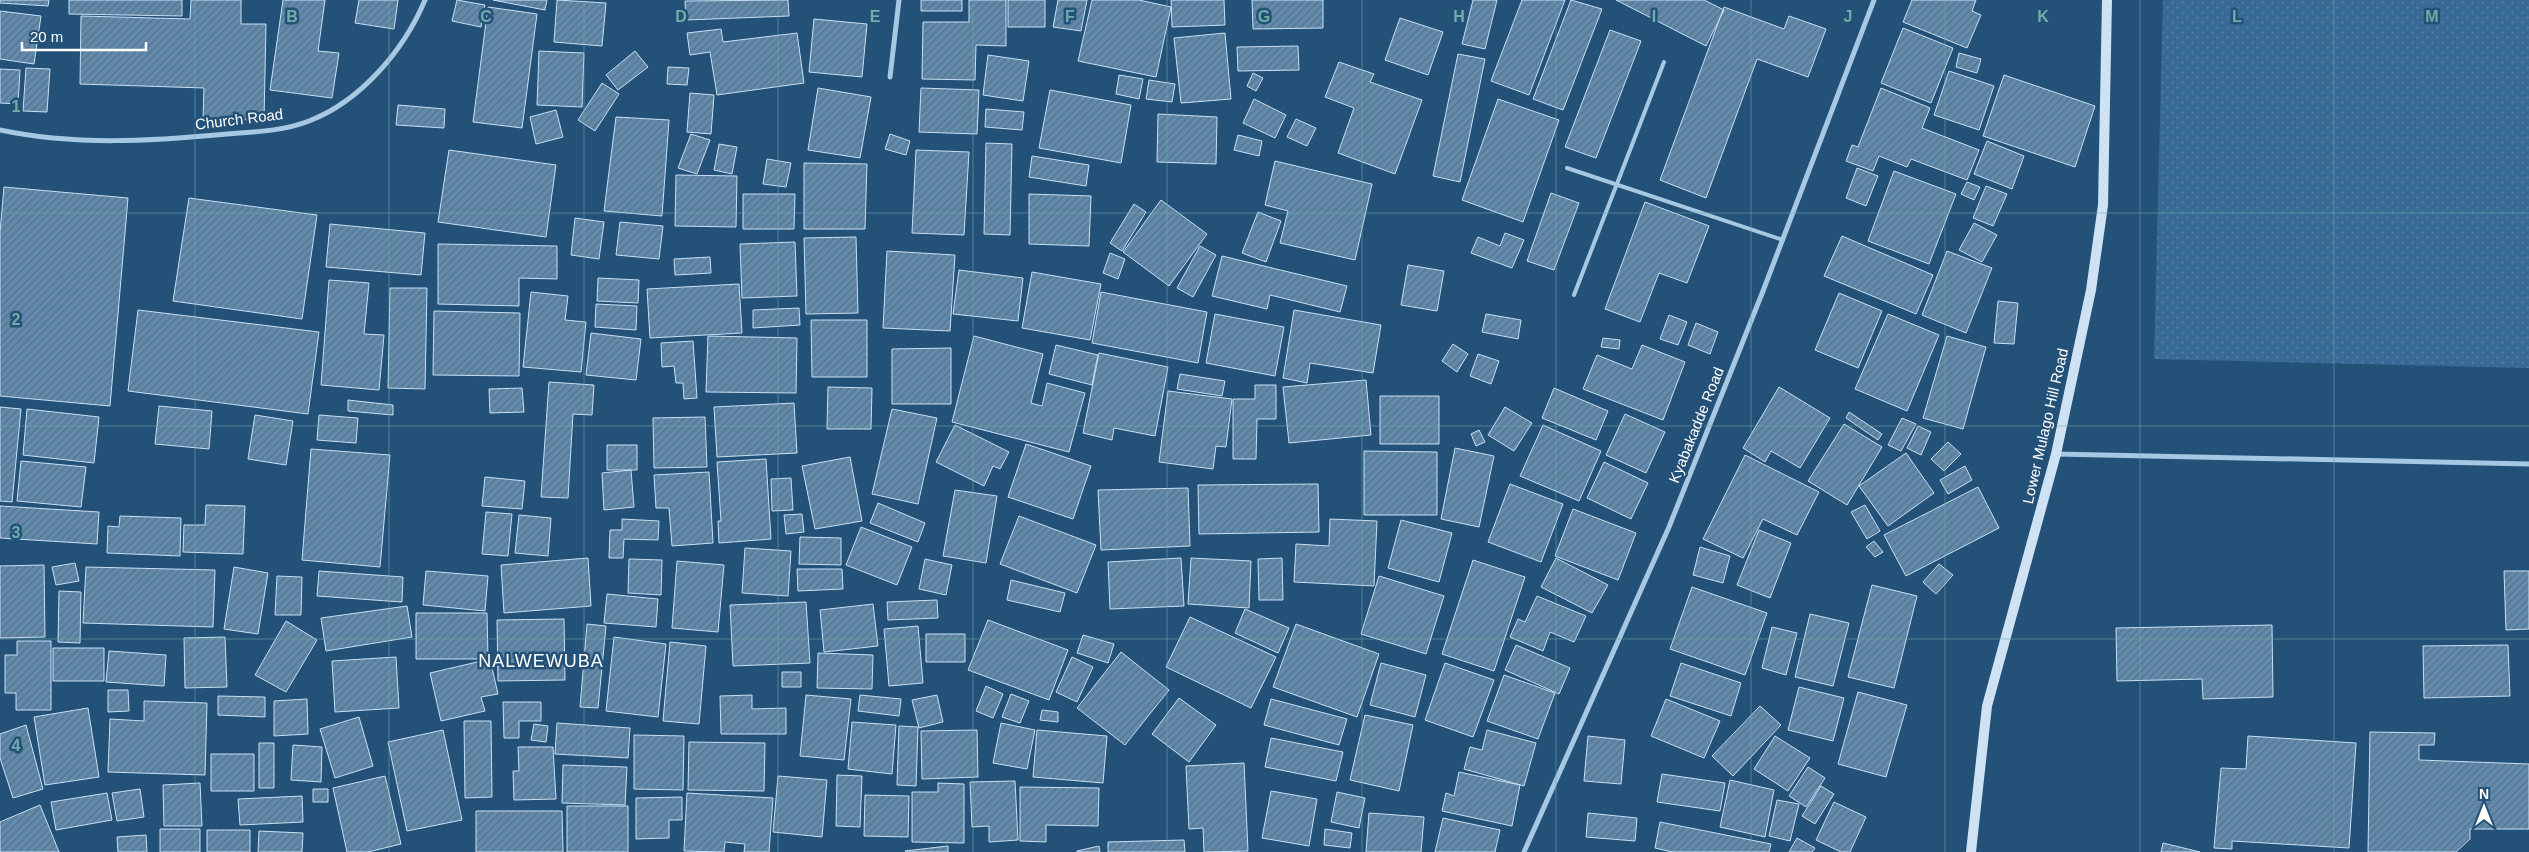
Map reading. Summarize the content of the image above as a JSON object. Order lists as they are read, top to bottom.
{
  "streets": {
    "street": ["Church Road", "Kyabakadde Road", "Lower Mulago Hill Road"]
  },
  "districts": ["NALWEWUBA"],
  "scale_bar": "20 m",
  "north": "top",
  "grid": {
    "columns": [
      "B",
      "C",
      "D",
      "E",
      "F",
      "G",
      "H",
      "I",
      "J",
      "K",
      "L",
      "M"
    ],
    "rows": [
      "1",
      "2",
      "3",
      "4"
    ]
  }
}
